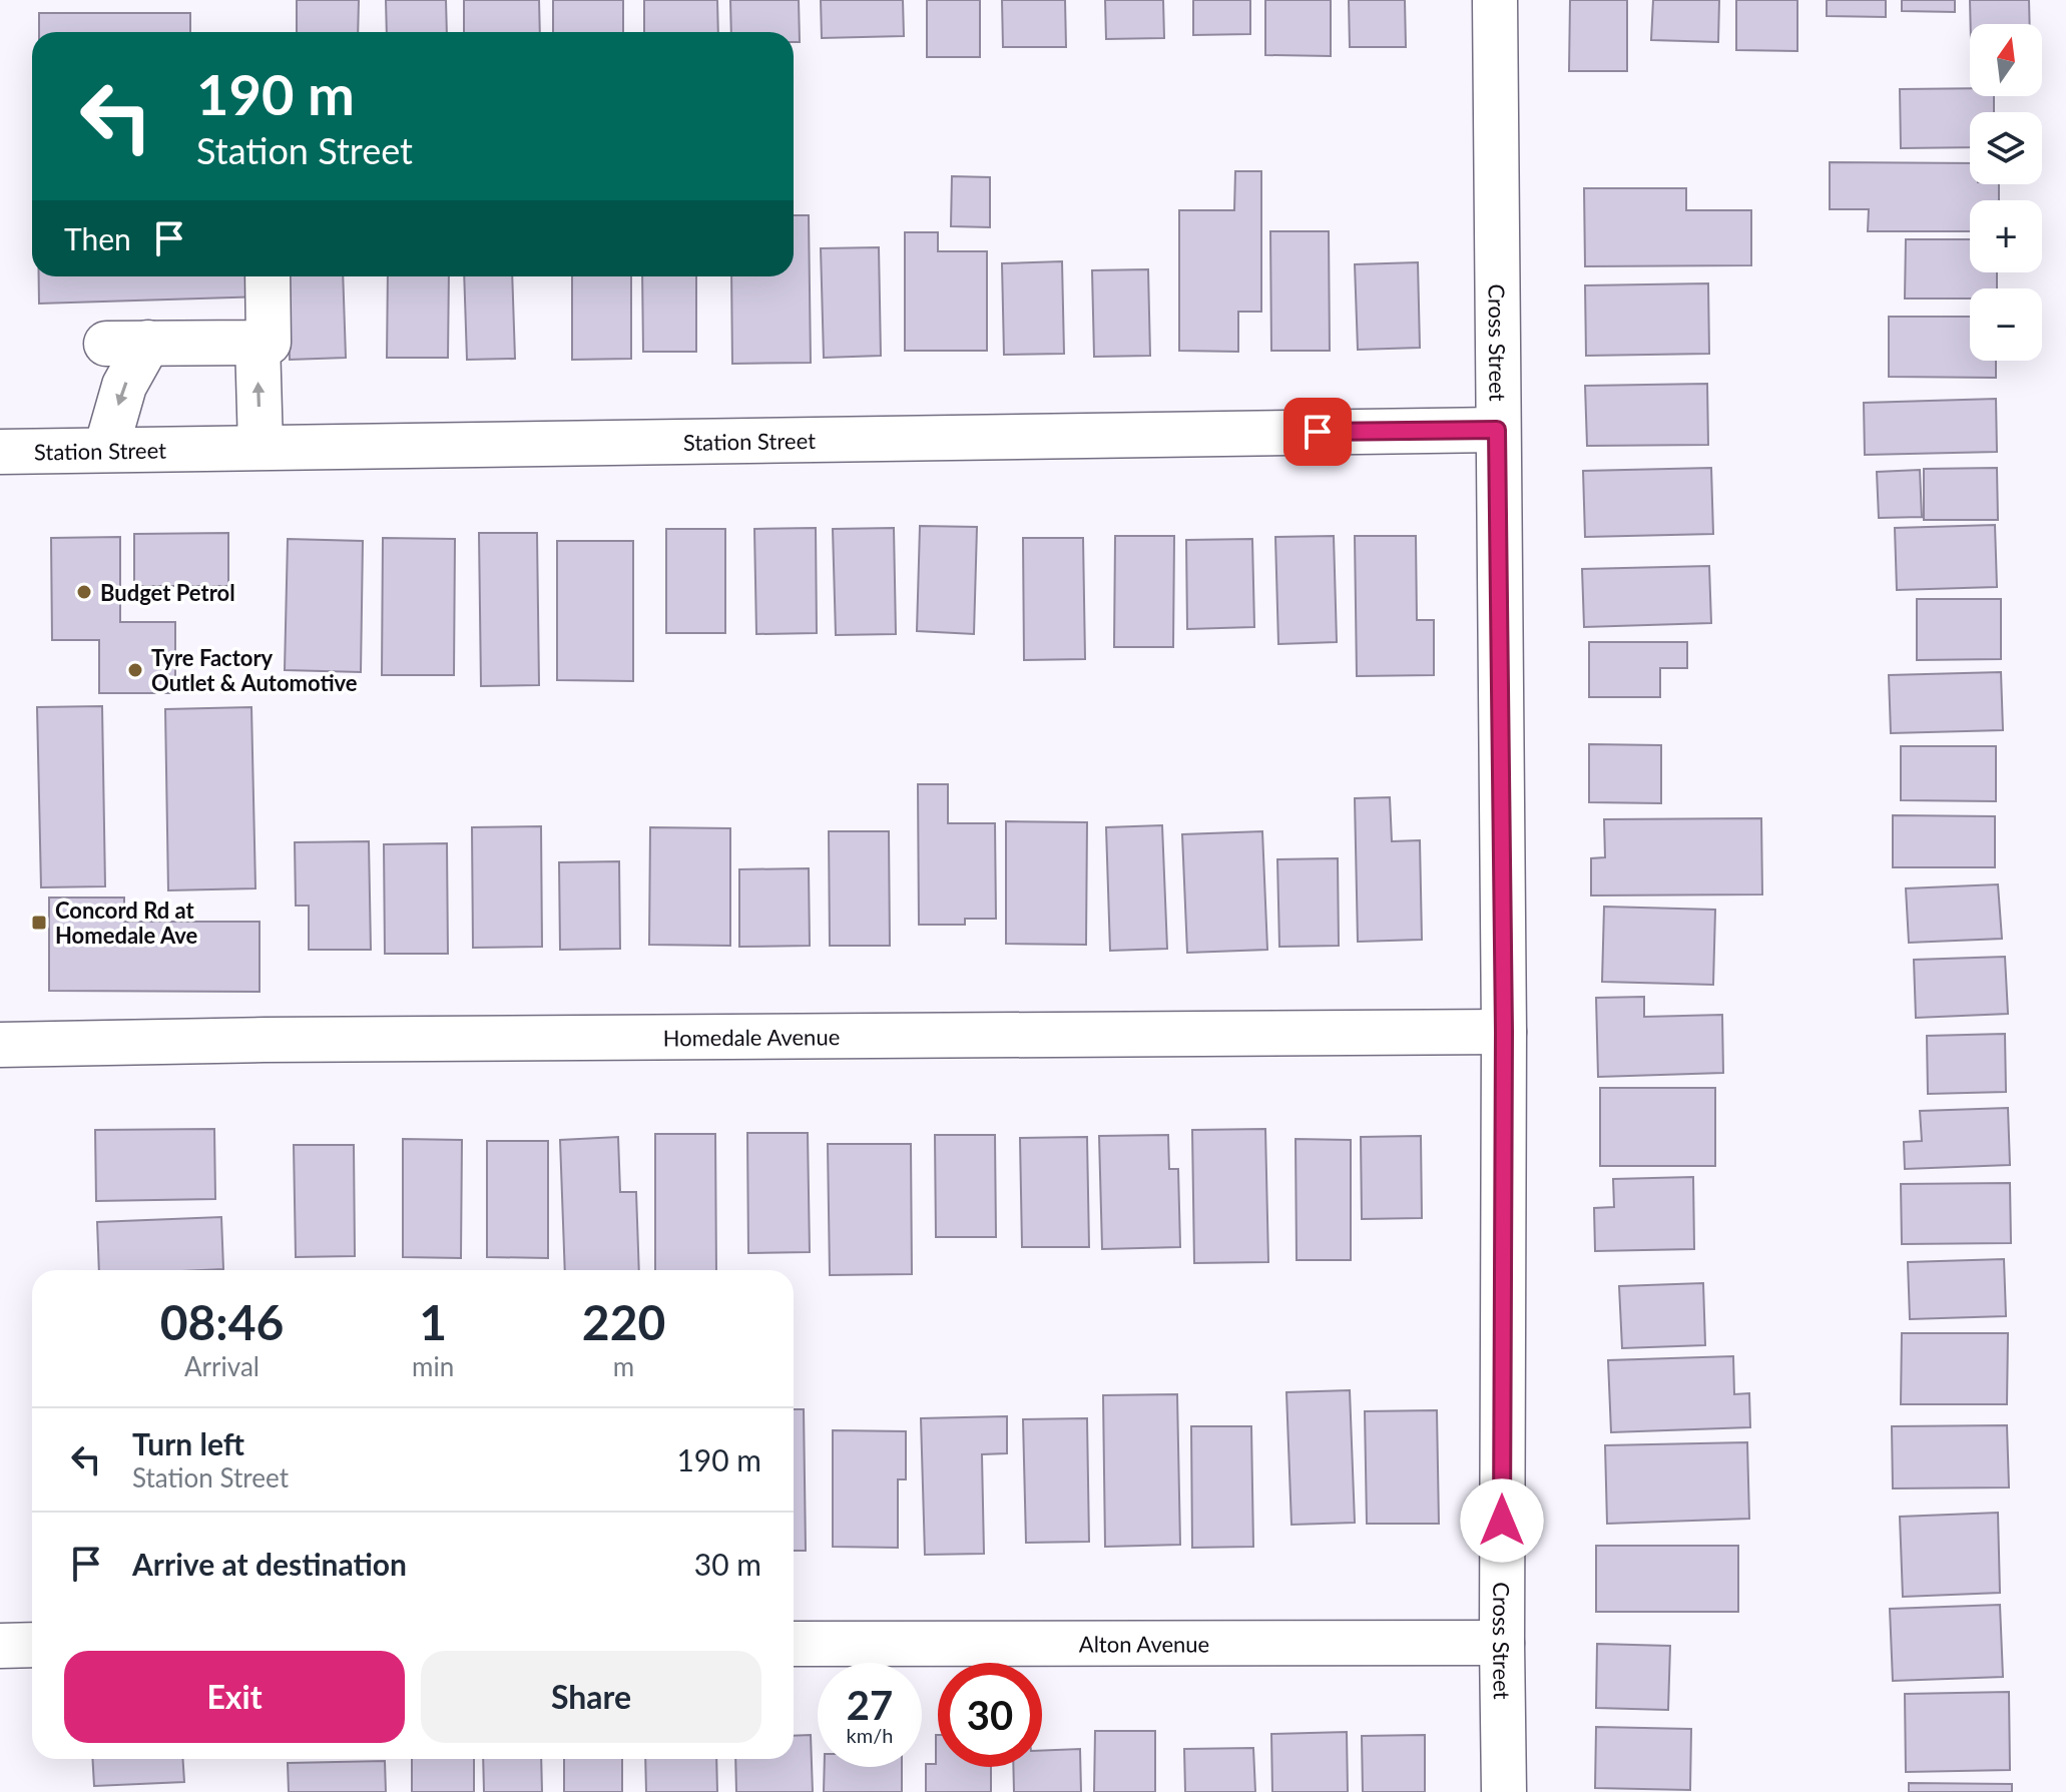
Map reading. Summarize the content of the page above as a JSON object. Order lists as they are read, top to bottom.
{
  "streets": {
    "street": [
      "Cross Street",
      "Station Street",
      "Homedale Avenue",
      "Alton Avenue"
    ]
  },
  "crossings": [
    ["Cross Street", "Station Street"],
    ["Cross Street", "Homedale Avenue"],
    ["Cross Street", "Alton Avenue"]
  ],
  "places": {
    "other": ["Budget Petrol", "Tyre Factory Outlet & Automotive"],
    "transit": ["Concord Rd at Homedale Ave"]
  },
  "north": "top",
  "page": {
    "map_buttons": ["+", "−"],
    "turn": ["190 m", "Station Street"],
    "then": "Then",
    "eta": [
      "08:46",
      "Arrival",
      "1",
      "min",
      "220",
      "m"
    ],
    "list": [
      {
        "name": "Turn left",
        "note": "Station Street",
        "value": "190 m"
      },
      {
        "name": "Arrive at destination",
        "value": "30 m"
      }
    ],
    "buttons": ["Exit", "Share"],
    "speed": "27 km/h",
    "limit": "30"
  }
}
